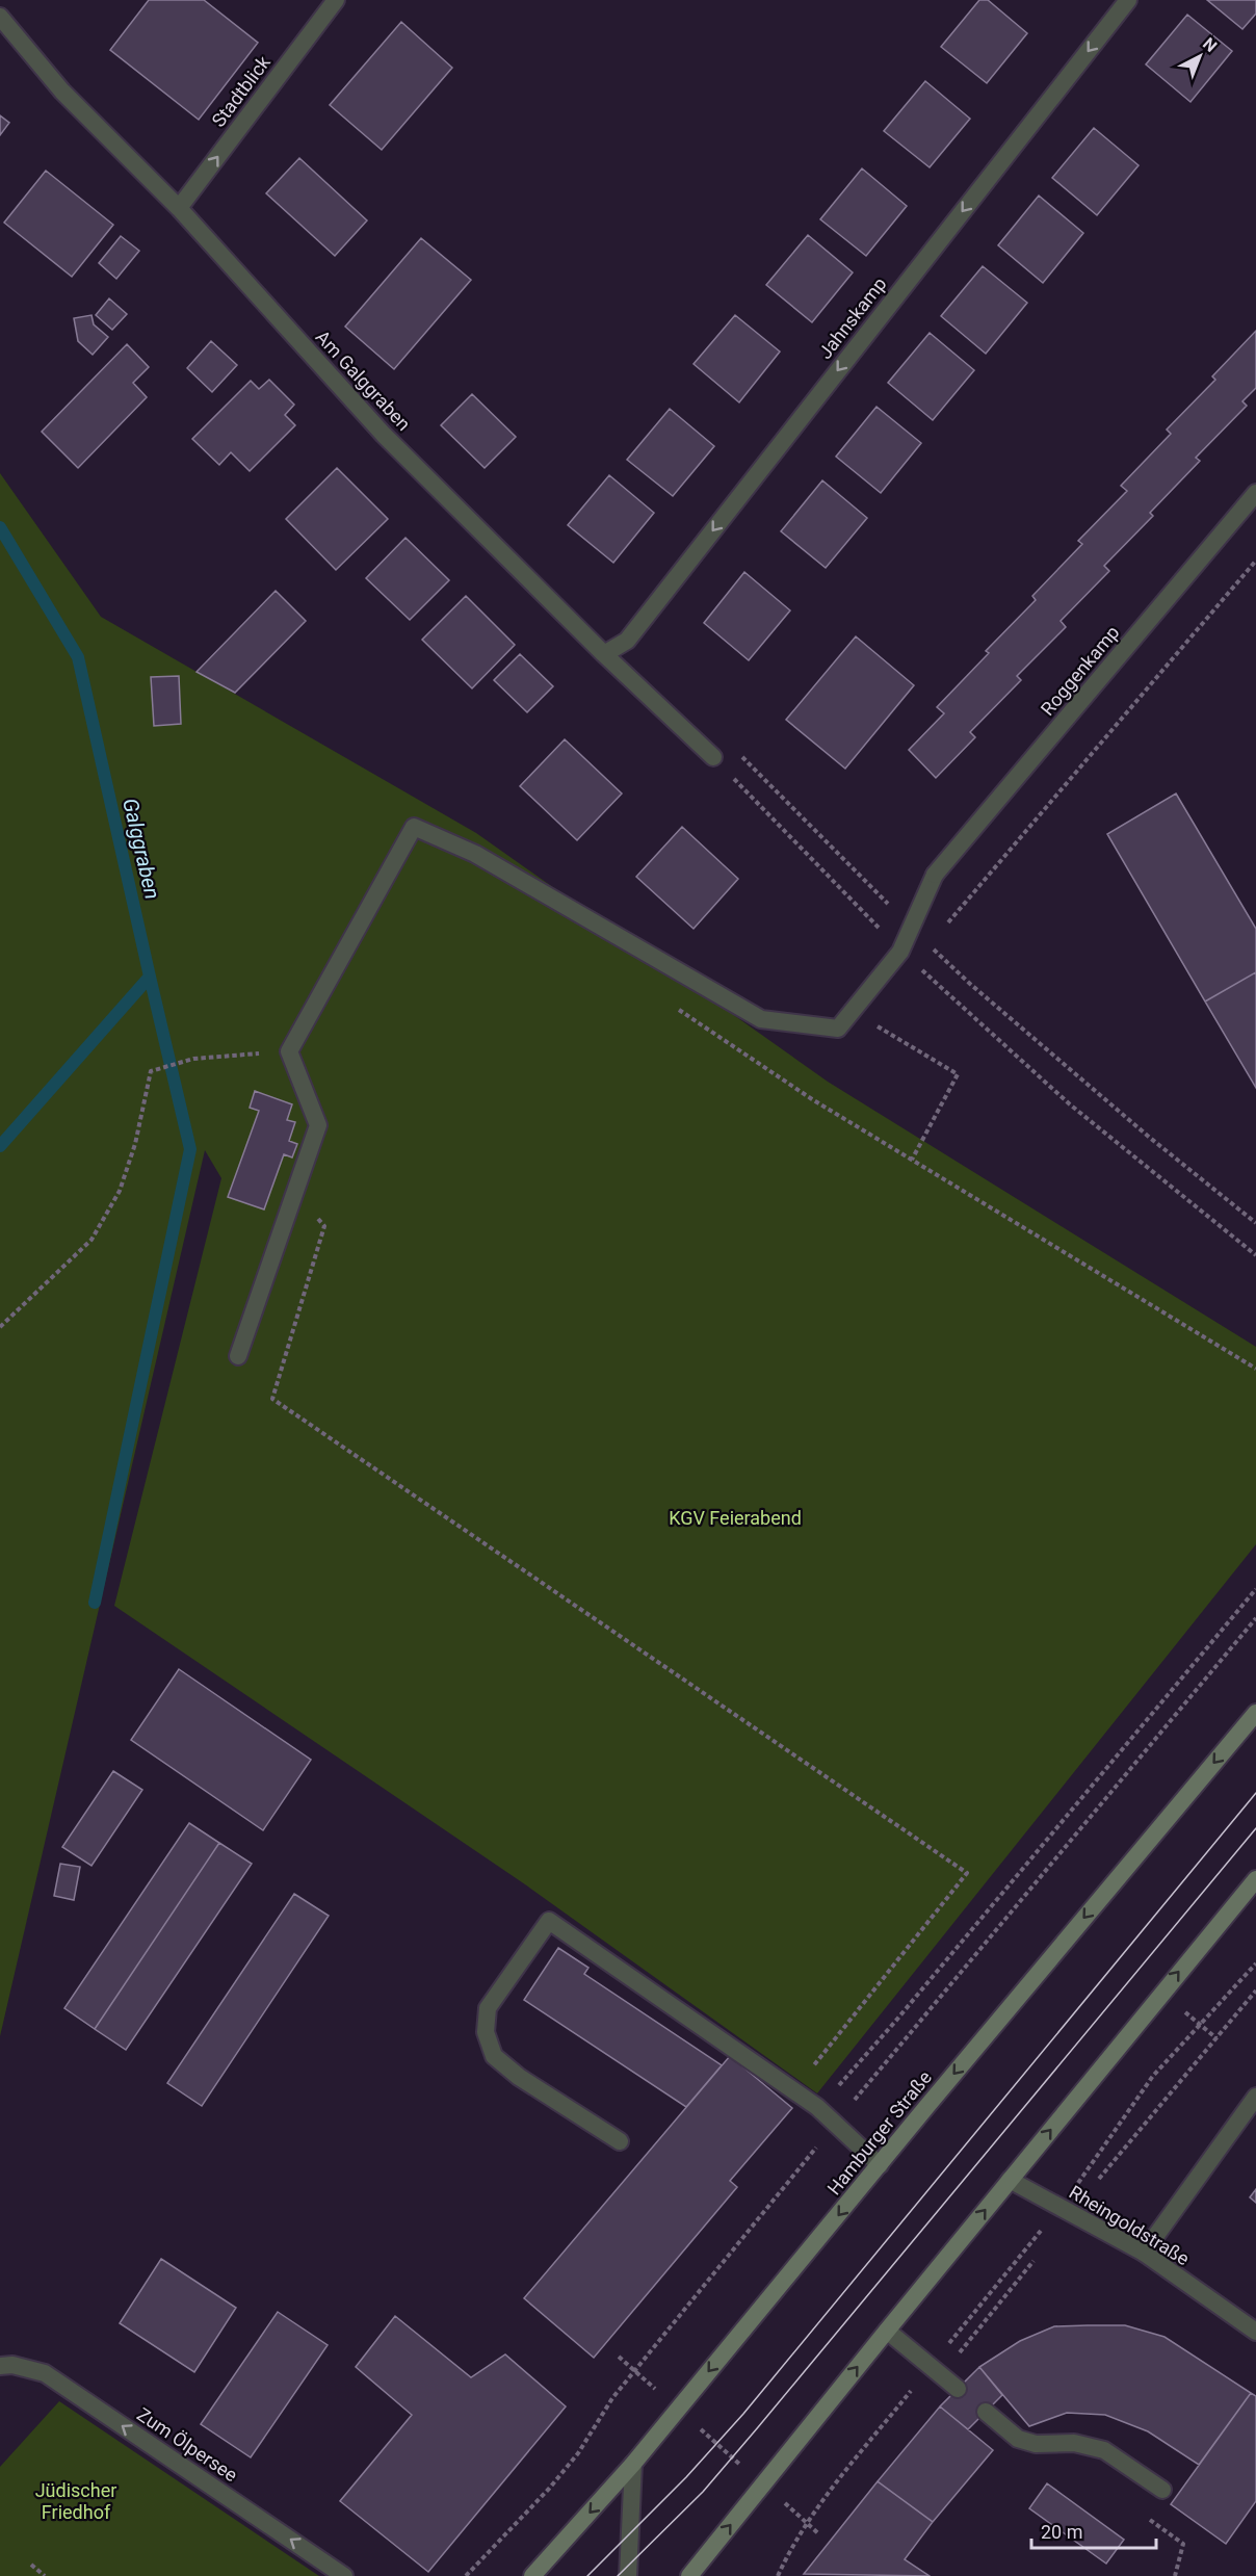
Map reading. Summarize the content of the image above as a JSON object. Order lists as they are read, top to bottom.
{
  "streets": {
    "main road": ["Hamburger Straße"],
    "street": [
      "Stadtblick",
      "Jahnskamp",
      "Am Galggraben",
      "Roggenkamp",
      "Rheingoldstraße",
      "Zum Ölpersee"
    ]
  },
  "crossings": [
    ["Stadtblick", "Am Galggraben"],
    ["Jahnskamp", "Am Galggraben"]
  ],
  "one_way": ["Stadtblick", "Jahnskamp", "Zum Ölpersee"],
  "water": ["Galggraben"],
  "parks": ["KGV Feierabend", "Jüdischer Friedhof"],
  "scale_bar": "20 m",
  "north": "top right"
}
